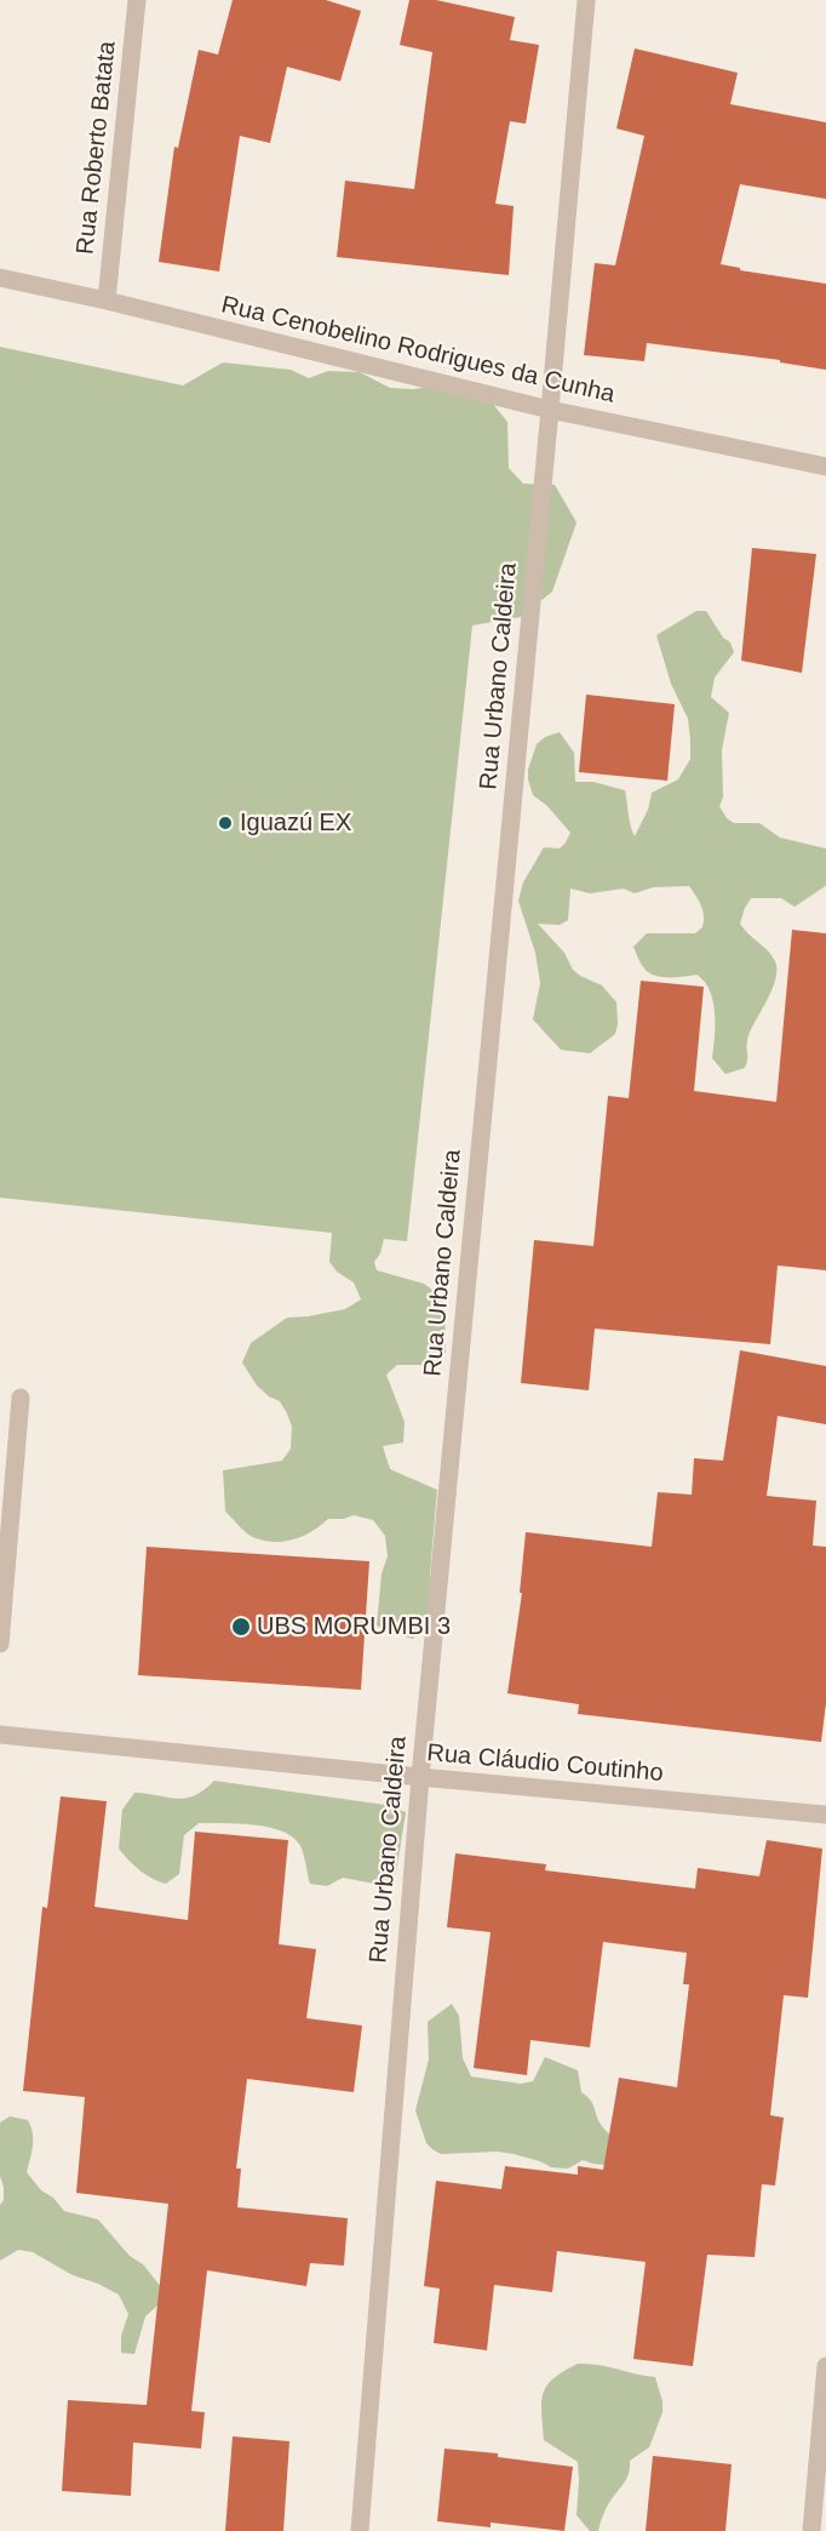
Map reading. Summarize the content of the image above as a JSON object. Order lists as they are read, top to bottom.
{
  "streets": {
    "street": [
      "Rua Roberto Batata",
      "Rua Cenobelino Rodrigues da Cunha",
      "Rua Urbano Caldeira",
      "Rua Cláudio Coutinho"
    ]
  },
  "crossings": [
    ["Rua Roberto Batata", "Rua Cenobelino Rodrigues da Cunha"],
    ["Rua Cenobelino Rodrigues da Cunha", "Rua Urbano Caldeira"],
    ["Rua Urbano Caldeira", "Rua Cláudio Coutinho"]
  ],
  "places": ["Iguazú EX", "UBS MORUMBI 3"]
}
